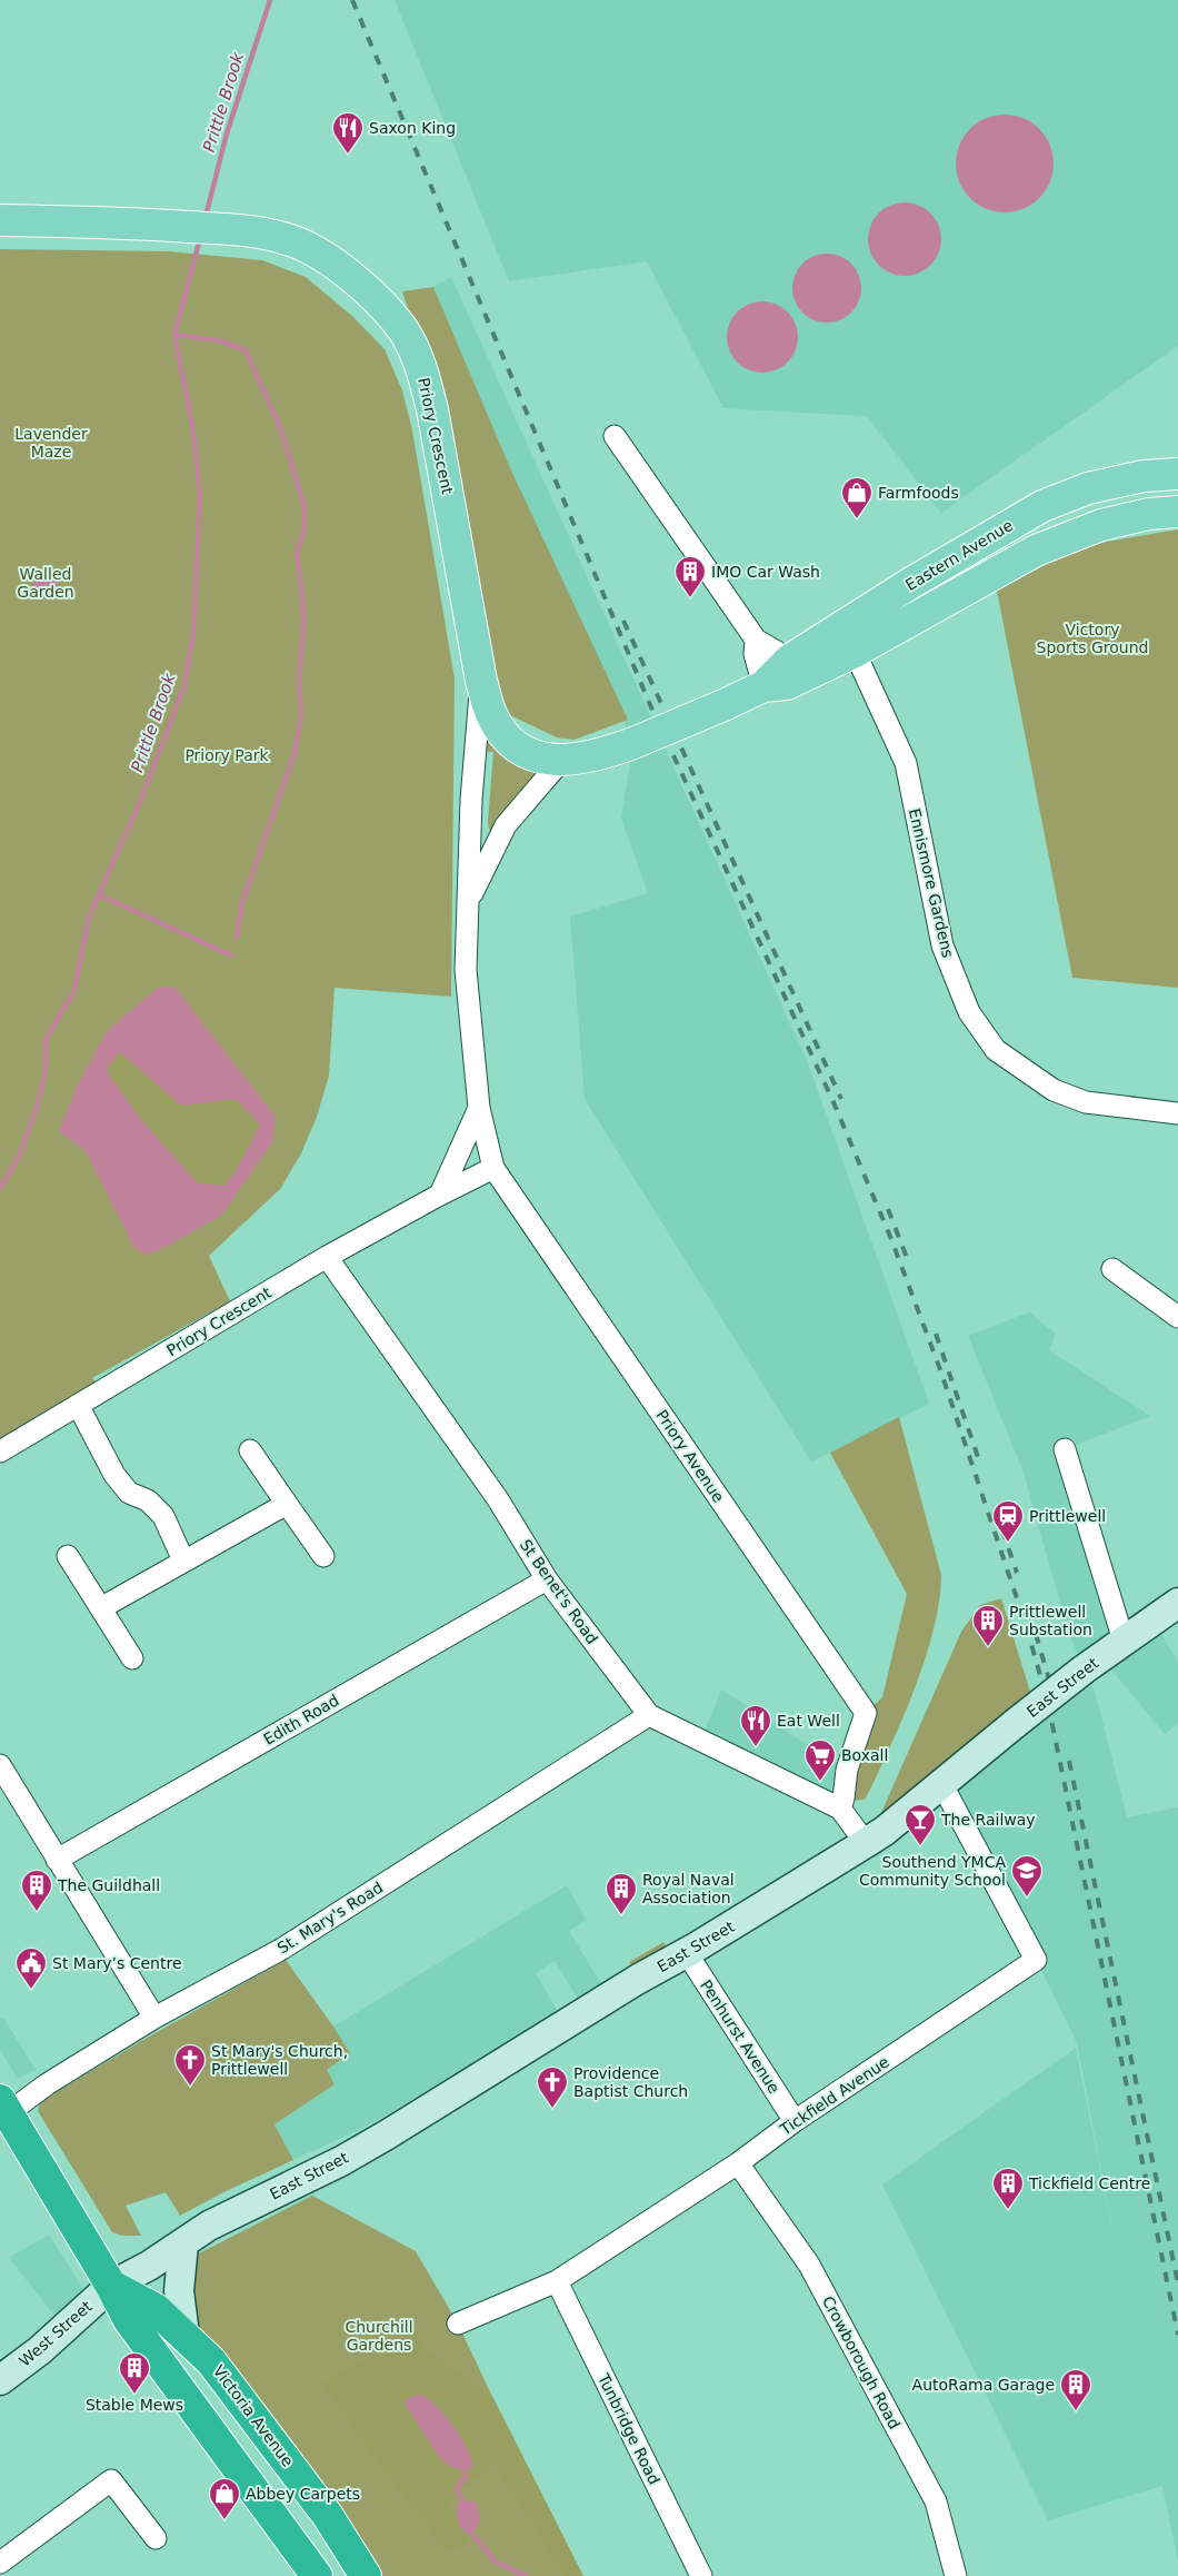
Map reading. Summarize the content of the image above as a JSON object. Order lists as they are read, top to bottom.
{
  "streets": {
    "highway": ["Victoria Avenue"],
    "main road": [
      "Priory Crescent",
      "Eastern Avenue",
      "East Street",
      "West Street"
    ],
    "street": [
      "Ennismore Gardens",
      "Priory Avenue",
      "St Benet's Road",
      "Edith Road",
      "St. Mary's Road",
      "Penhurst Avenue",
      "Tickfield Avenue",
      "Crowborough Road",
      "Tunbridge Road"
    ]
  },
  "crossings": [
    ["Priory Crescent", "Eastern Avenue"],
    ["Priory Crescent", "Priory Avenue"],
    ["Priory Crescent", "St Benet's Road"],
    ["Eastern Avenue", "Ennismore Gardens"],
    ["Priory Avenue", "St Benet's Road"],
    ["St Benet's Road", "East Street"],
    ["St Benet's Road", "Edith Road"],
    ["St Benet's Road", "St. Mary's Road"],
    ["East Street", "Penhurst Avenue"],
    ["East Street", "Tickfield Avenue"],
    ["East Street", "West Street"],
    ["East Street", "Victoria Avenue"],
    ["Penhurst Avenue", "Tickfield Avenue"],
    ["Tickfield Avenue", "Crowborough Road"],
    ["Tickfield Avenue", "Tunbridge Road"],
    ["West Street", "Victoria Avenue"]
  ],
  "water": ["Prittle Brook"],
  "parks": [
    "Lavender Maze",
    "Walled Garden",
    "Victory Sports Ground",
    "Priory Park",
    "Churchill Gardens"
  ],
  "places": {
    "restaurant": ["Saxon King", "Eat Well"],
    "shop": ["Farmfoods", "Abbey Carpets"],
    "building": [
      "IMO Car Wash",
      "Prittlewell Substation",
      "The Guildhall",
      "Royal Naval Association",
      "Tickfield Centre",
      "Stable Mews",
      "AutoRama Garage"
    ],
    "station": ["Prittlewell"],
    "supermarket": ["Boxall"],
    "bar": ["The Railway"],
    "school or university": ["Southend YMCA Community School"],
    "public building": ["St Mary’s Centre"],
    "church": ["St Mary's Church, Prittlewell", "Providence Baptist Church"]
  }
}
